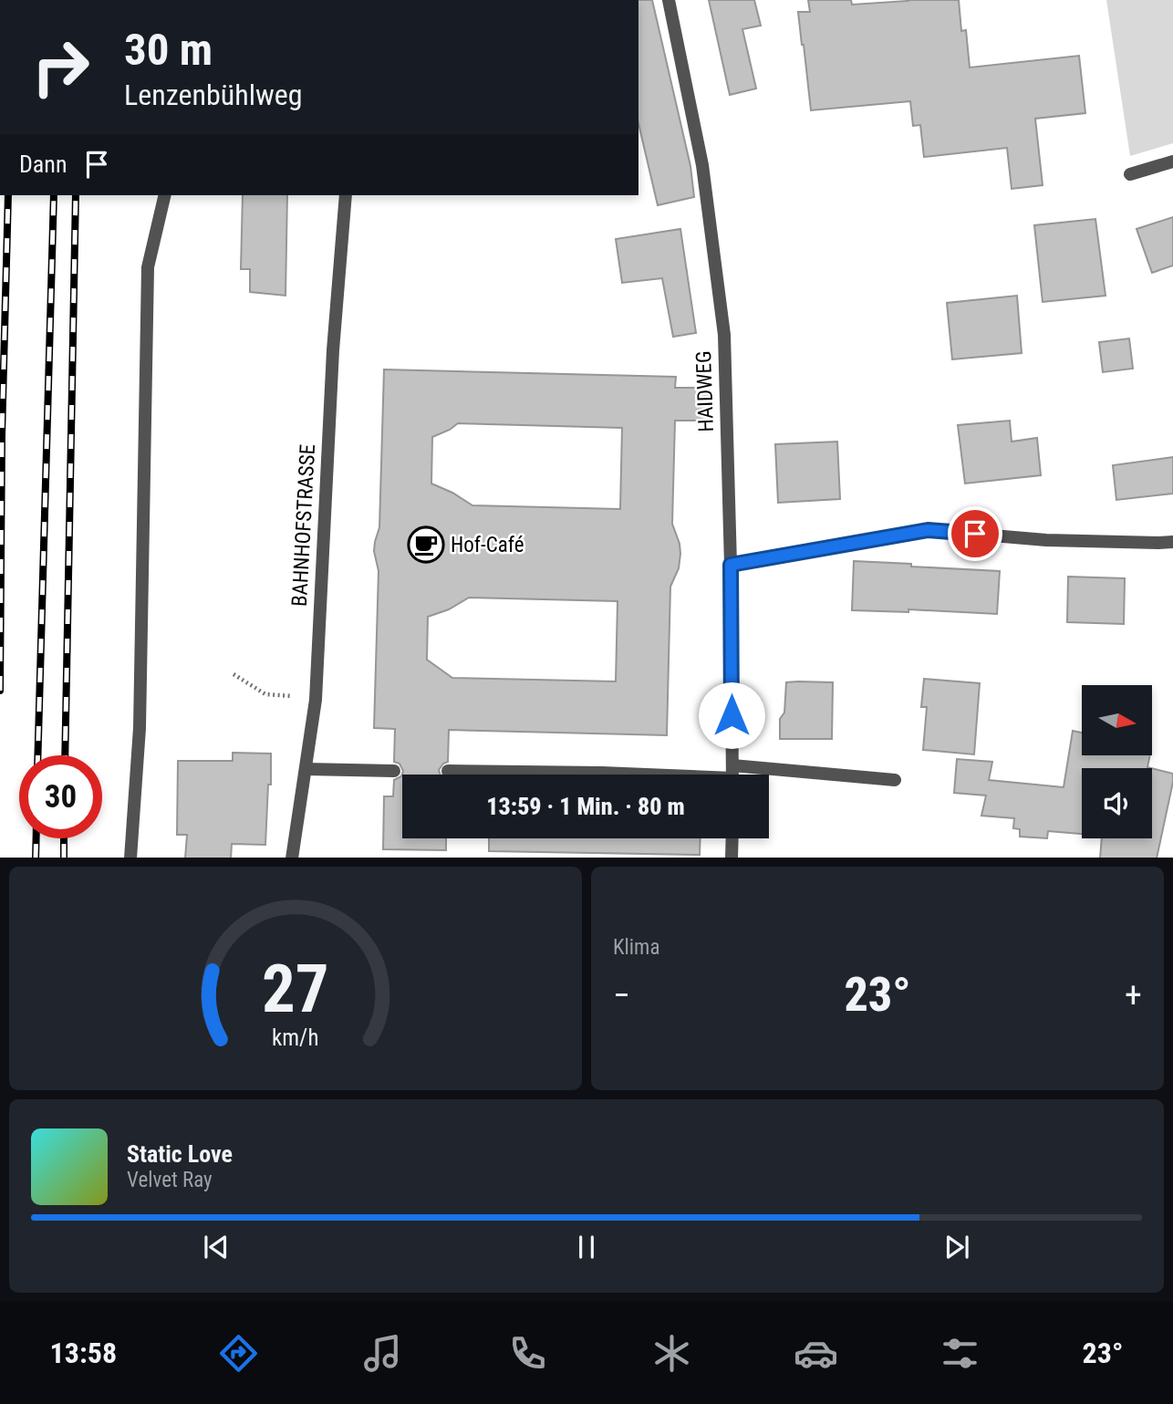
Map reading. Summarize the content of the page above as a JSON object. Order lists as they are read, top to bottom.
{
  "streets": {
    "street": ["HAIDWEG", "BAHNHOFSTRASSE"]
  },
  "places": {
    "cafe": ["Hof-Café"]
  },
  "north": "right",
  "page": {
    "turn": ["30 m", "Lenzenbühlweg"],
    "then": "Dann",
    "limit": "30",
    "trip": "13:59 · 1 Min. · 80 m",
    "tile": "Klima",
    "heat": ["−", "23°", "+"],
    "song": ["Static Love", "Velvet Ray"],
    "tabs": ["13:58", "23°"],
    "gauge": ["27", "km/h"]
  }
}
